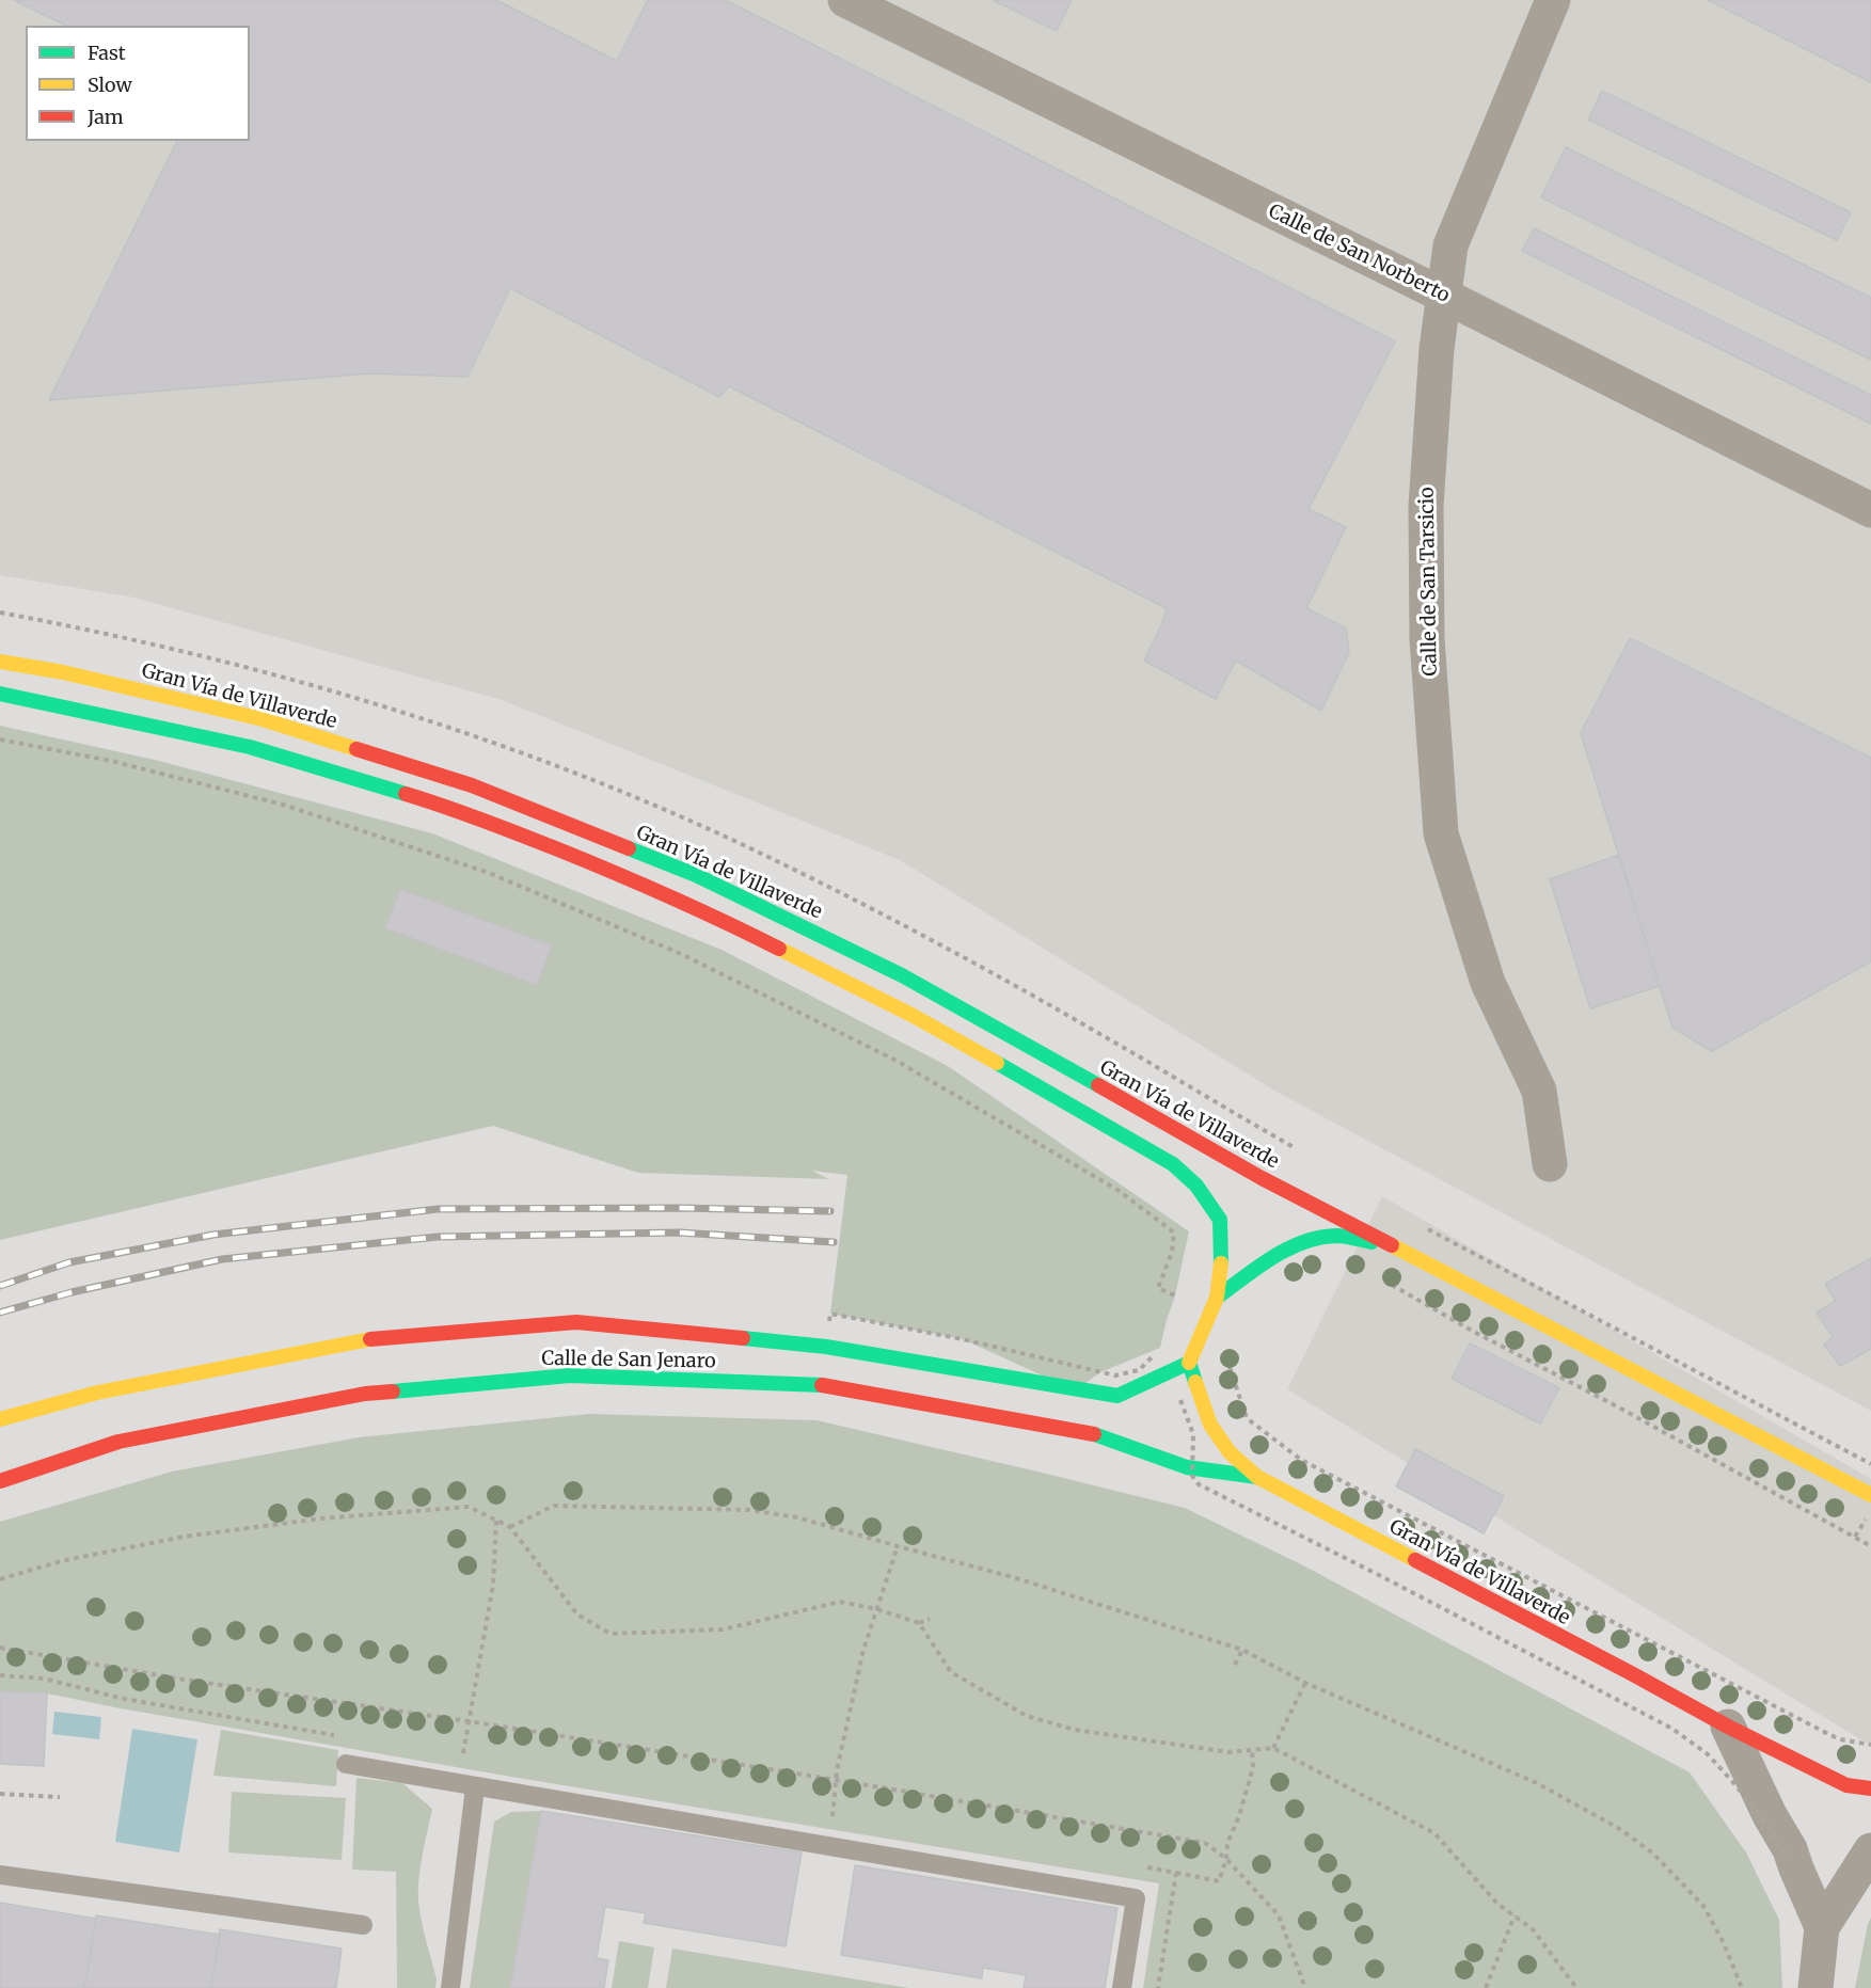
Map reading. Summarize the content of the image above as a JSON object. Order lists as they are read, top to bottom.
{
  "streets": {
    "street": [
      "Calle de San Norberto",
      "Calle de San Tarsicio",
      "Gran Vía de Villaverde",
      "Calle de San Jenaro"
    ]
  },
  "crossings": [
    ["Calle de San Norberto", "Calle de San Tarsicio"],
    ["Gran Vía de Villaverde", "Calle de San Jenaro"]
  ],
  "legend": ["Fast", "Slow", "Jam"]
}
